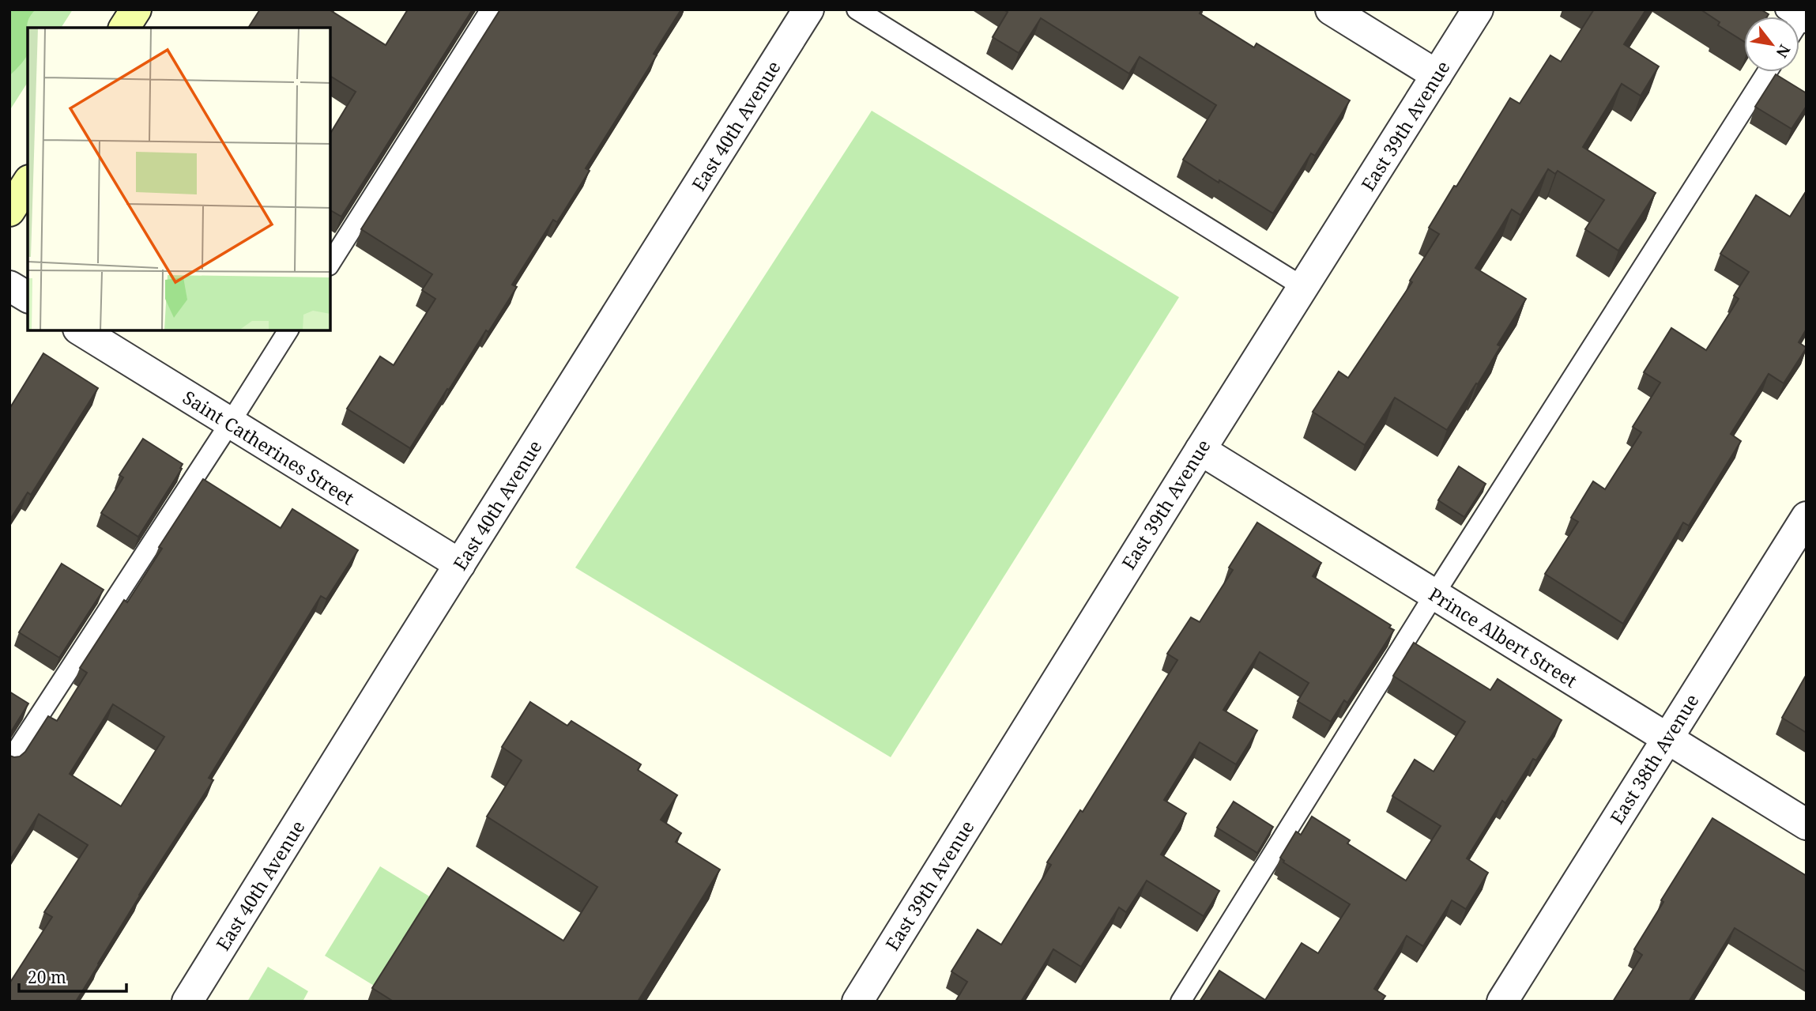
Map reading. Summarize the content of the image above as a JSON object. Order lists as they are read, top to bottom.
{
  "streets": {
    "street": [
      "East 40th Avenue",
      "East 39th Avenue",
      "Saint Catherines Street",
      "Prince Albert Street",
      "East 38th Avenue"
    ]
  },
  "crossings": [
    ["East 40th Avenue", "Saint Catherines Street"],
    ["East 39th Avenue", "Prince Albert Street"],
    ["Prince Albert Street", "East 38th Avenue"]
  ],
  "scale_bar": "20 m",
  "north": "bottom right"
}
